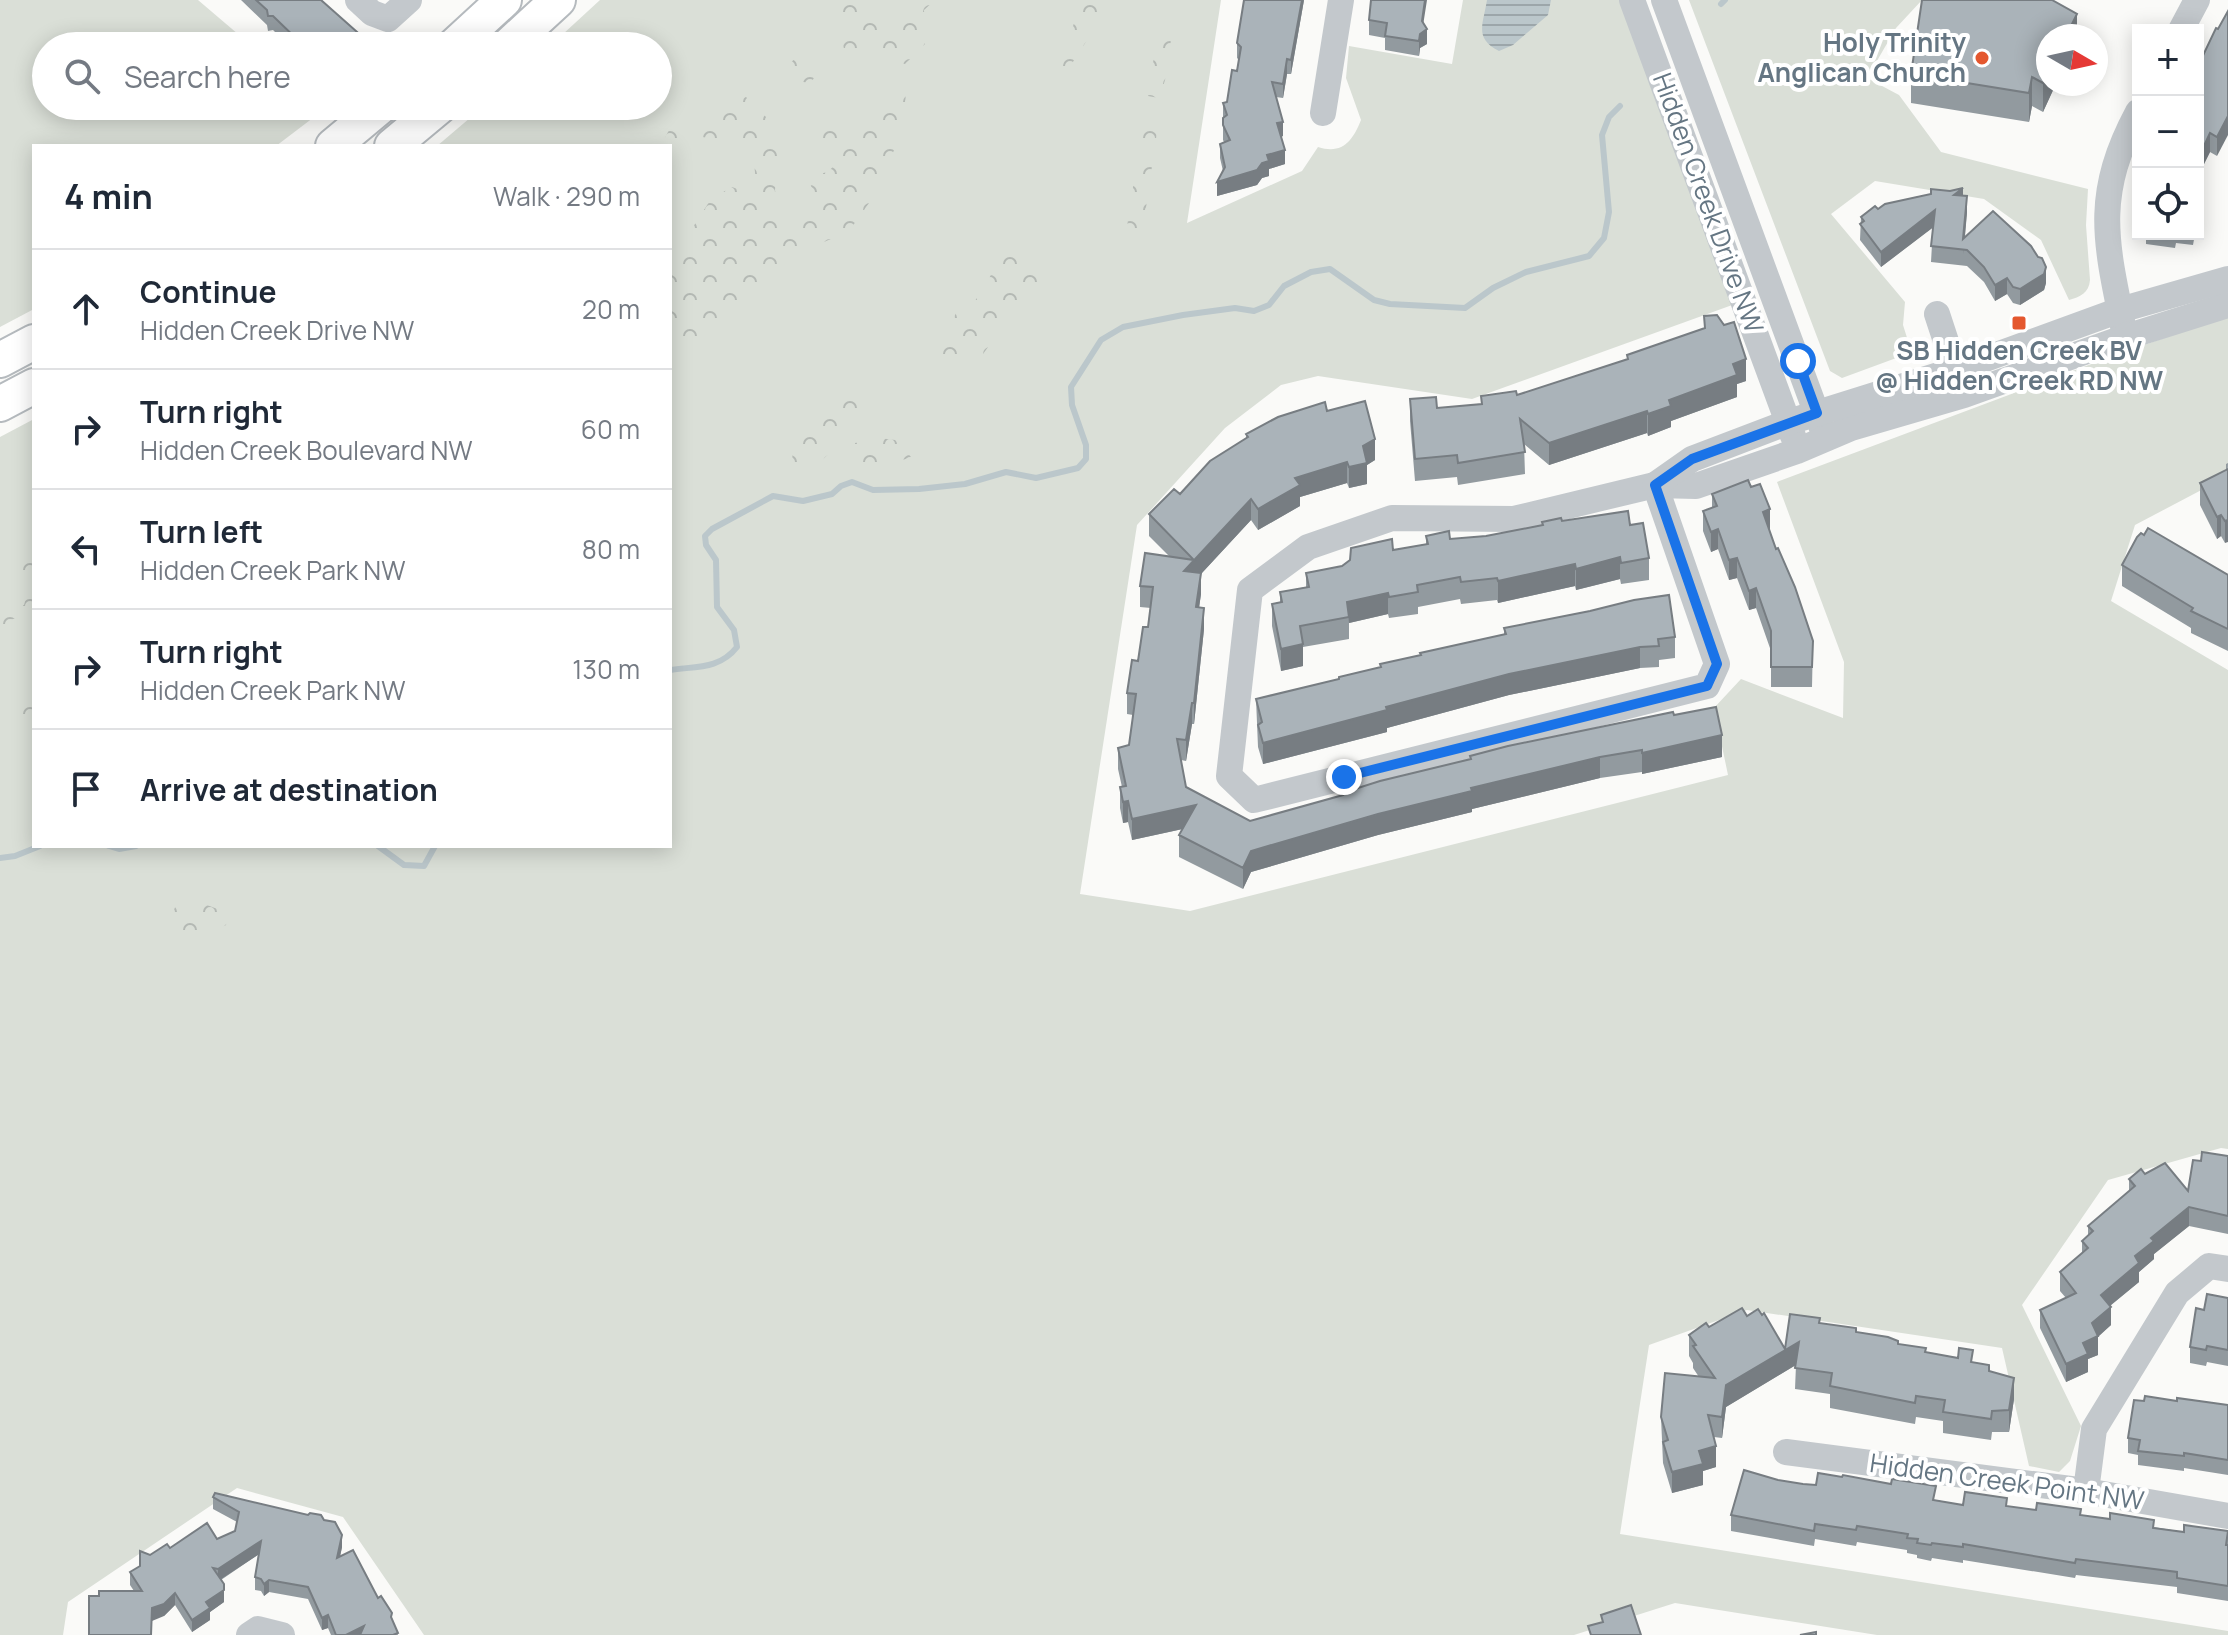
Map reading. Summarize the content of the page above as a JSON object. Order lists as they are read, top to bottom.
{
  "streets": {
    "street": ["Hidden Creek Drive NW", "Hidden Creek Point NW"]
  },
  "places": {
    "other": ["Holy Trinity Anglican Church"],
    "transit": ["SB Hidden Creek BV @ Hidden Creek RD NW"]
  },
  "north": "right",
  "page": {
    "map_buttons": ["+", "−"],
    "search": "Search here",
    "heading": ["4 min", "Walk · 290 m"],
    "list": [
      ["Continue", "Hidden Creek Drive NW", "20 m"],
      ["Turn right", "Hidden Creek Boulevard NW", "60 m"],
      ["Turn left", "Hidden Creek Park NW", "80 m"],
      ["Turn right", "Hidden Creek Park NW", "130 m"],
      "Arrive at destination"
    ]
  }
}
